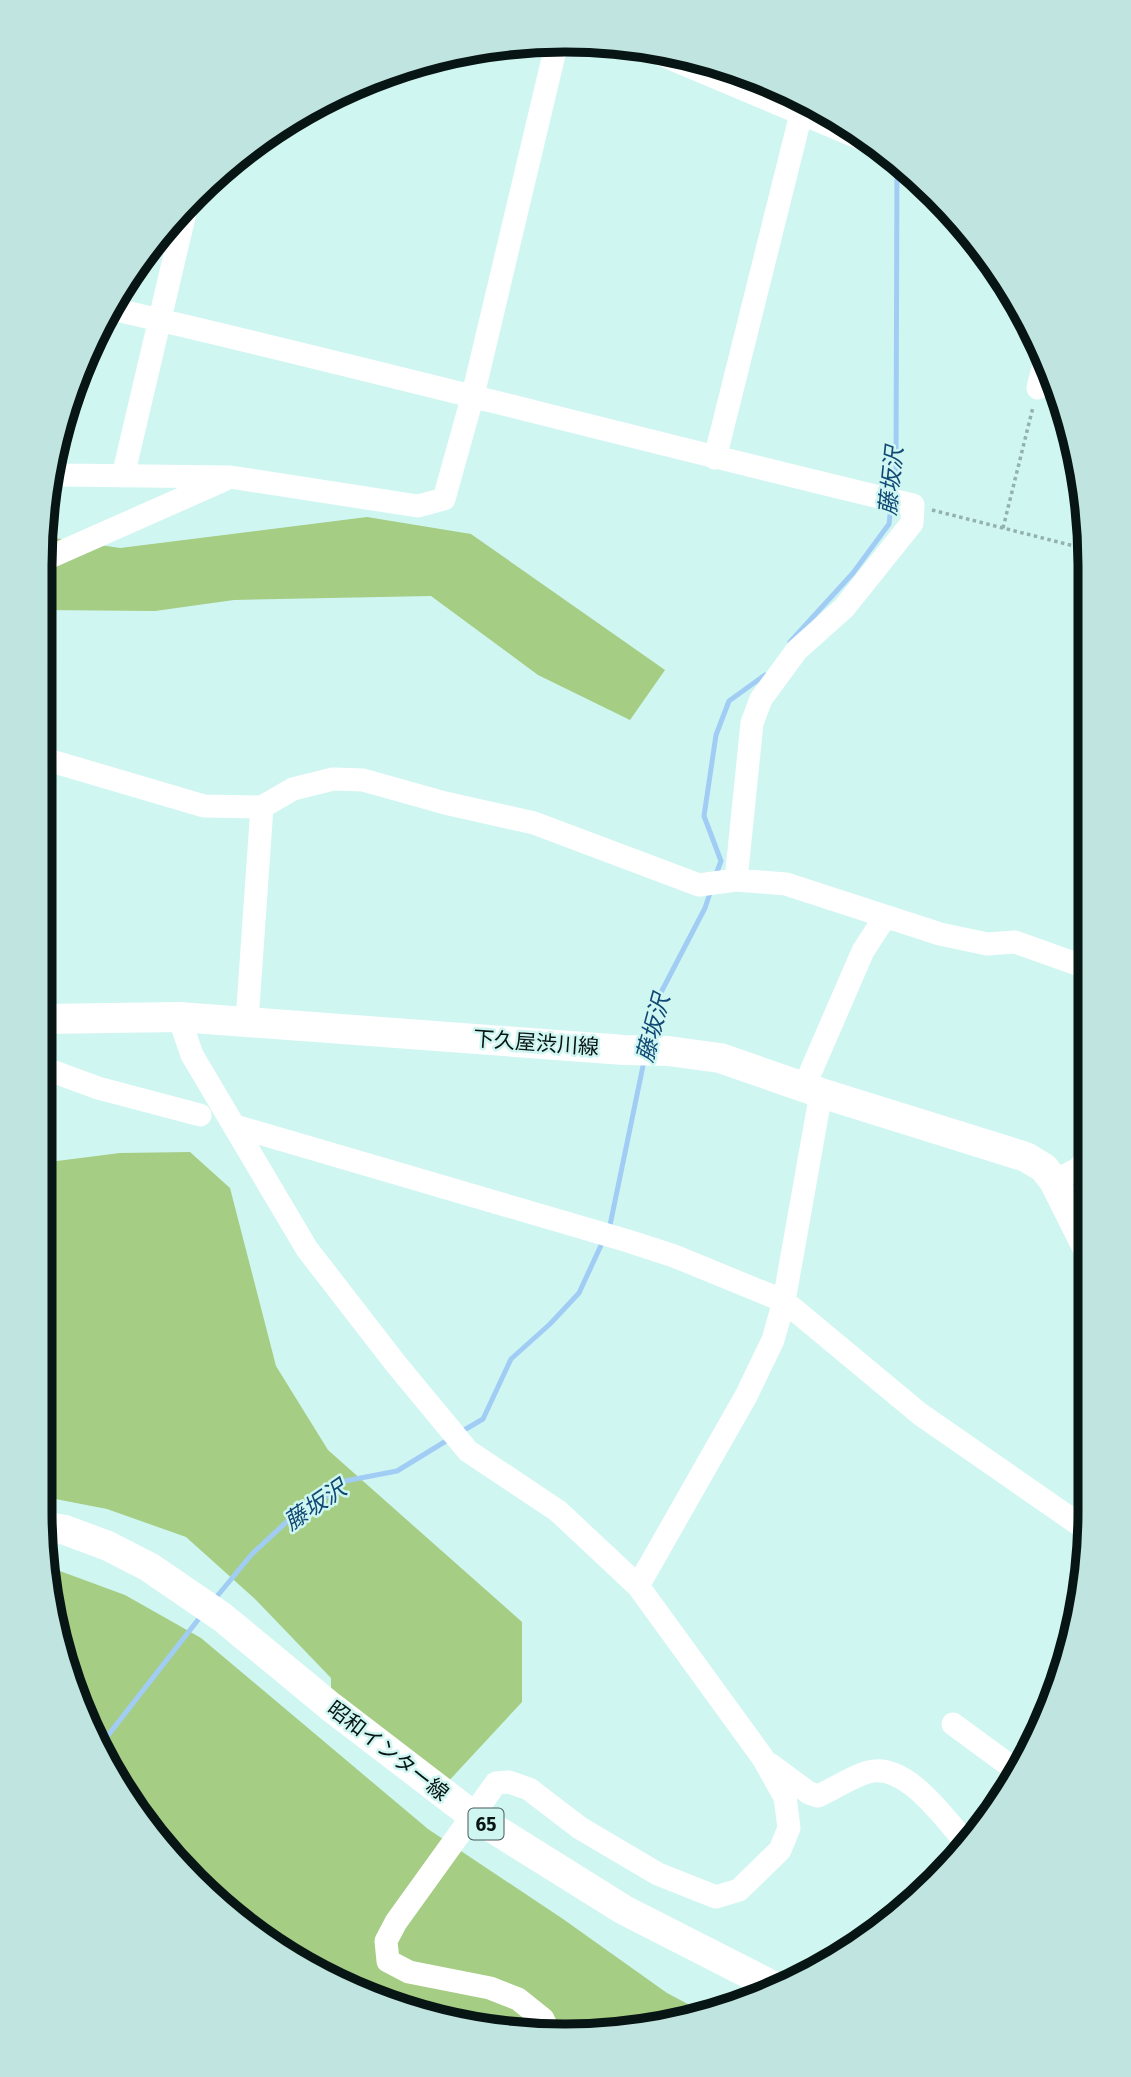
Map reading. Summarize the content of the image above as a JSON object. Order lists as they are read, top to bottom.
{
  "streets": {
    "main road": ["下久屋渋川線", "昭和インター線", "65"]
  },
  "water": ["藤坂沢"]
}
